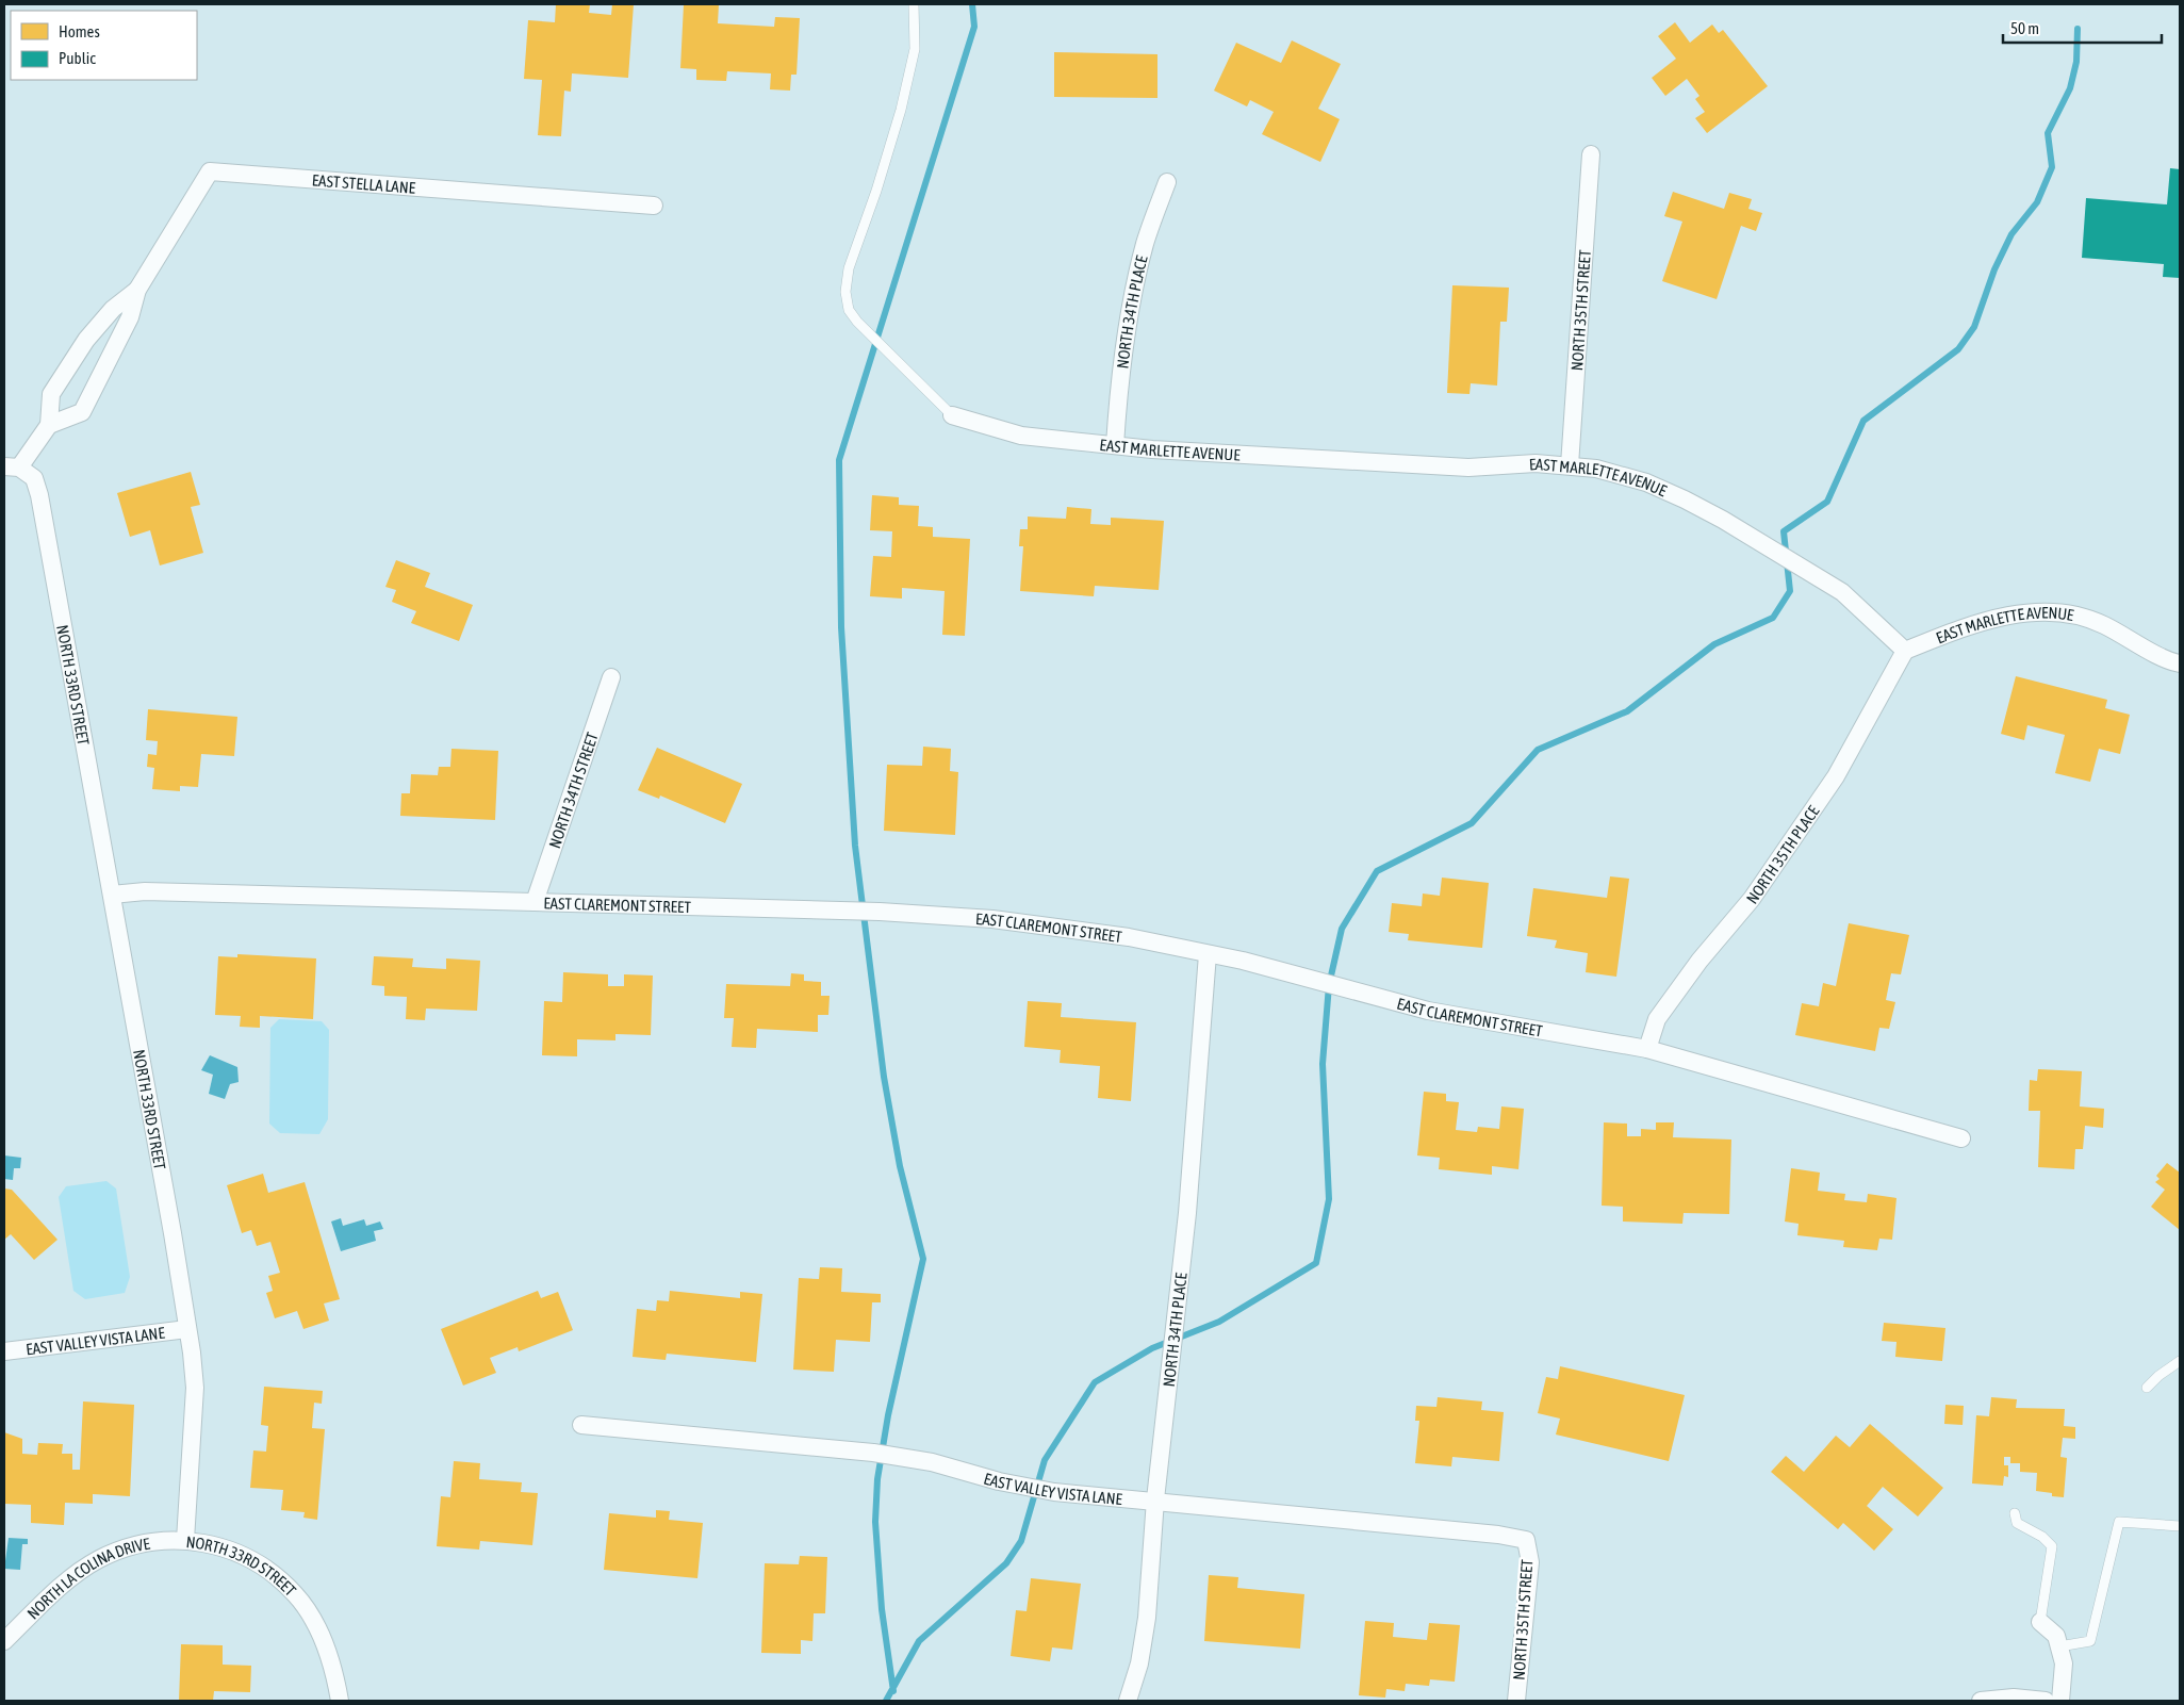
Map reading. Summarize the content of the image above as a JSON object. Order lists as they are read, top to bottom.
{
  "streets": {
    "street": [
      "EAST STELLA LANE",
      "NORTH 35TH STREET",
      "NORTH 34TH PLACE",
      "EAST MARLETTE AVENUE",
      "NORTH 33RD STREET",
      "NORTH 34TH STREET",
      "NORTH 35TH PLACE",
      "EAST CLAREMONT STREET",
      "EAST VALLEY VISTA LANE",
      "NORTH LA COLINA DRIVE"
    ]
  },
  "crossings": [
    ["NORTH 35TH STREET", "EAST MARLETTE AVENUE"],
    ["NORTH 35TH STREET", "EAST VALLEY VISTA LANE"],
    ["NORTH 34TH PLACE", "EAST MARLETTE AVENUE"],
    ["NORTH 34TH PLACE", "EAST CLAREMONT STREET"],
    ["NORTH 34TH PLACE", "EAST VALLEY VISTA LANE"],
    ["EAST MARLETTE AVENUE", "NORTH 35TH PLACE"],
    ["NORTH 33RD STREET", "EAST CLAREMONT STREET"],
    ["NORTH 33RD STREET", "EAST VALLEY VISTA LANE"],
    ["NORTH 33RD STREET", "NORTH LA COLINA DRIVE"],
    ["NORTH 34TH STREET", "EAST CLAREMONT STREET"],
    ["NORTH 35TH PLACE", "EAST CLAREMONT STREET"]
  ],
  "legend": ["Homes", "Public"],
  "scale_bar": "50 m"
}
